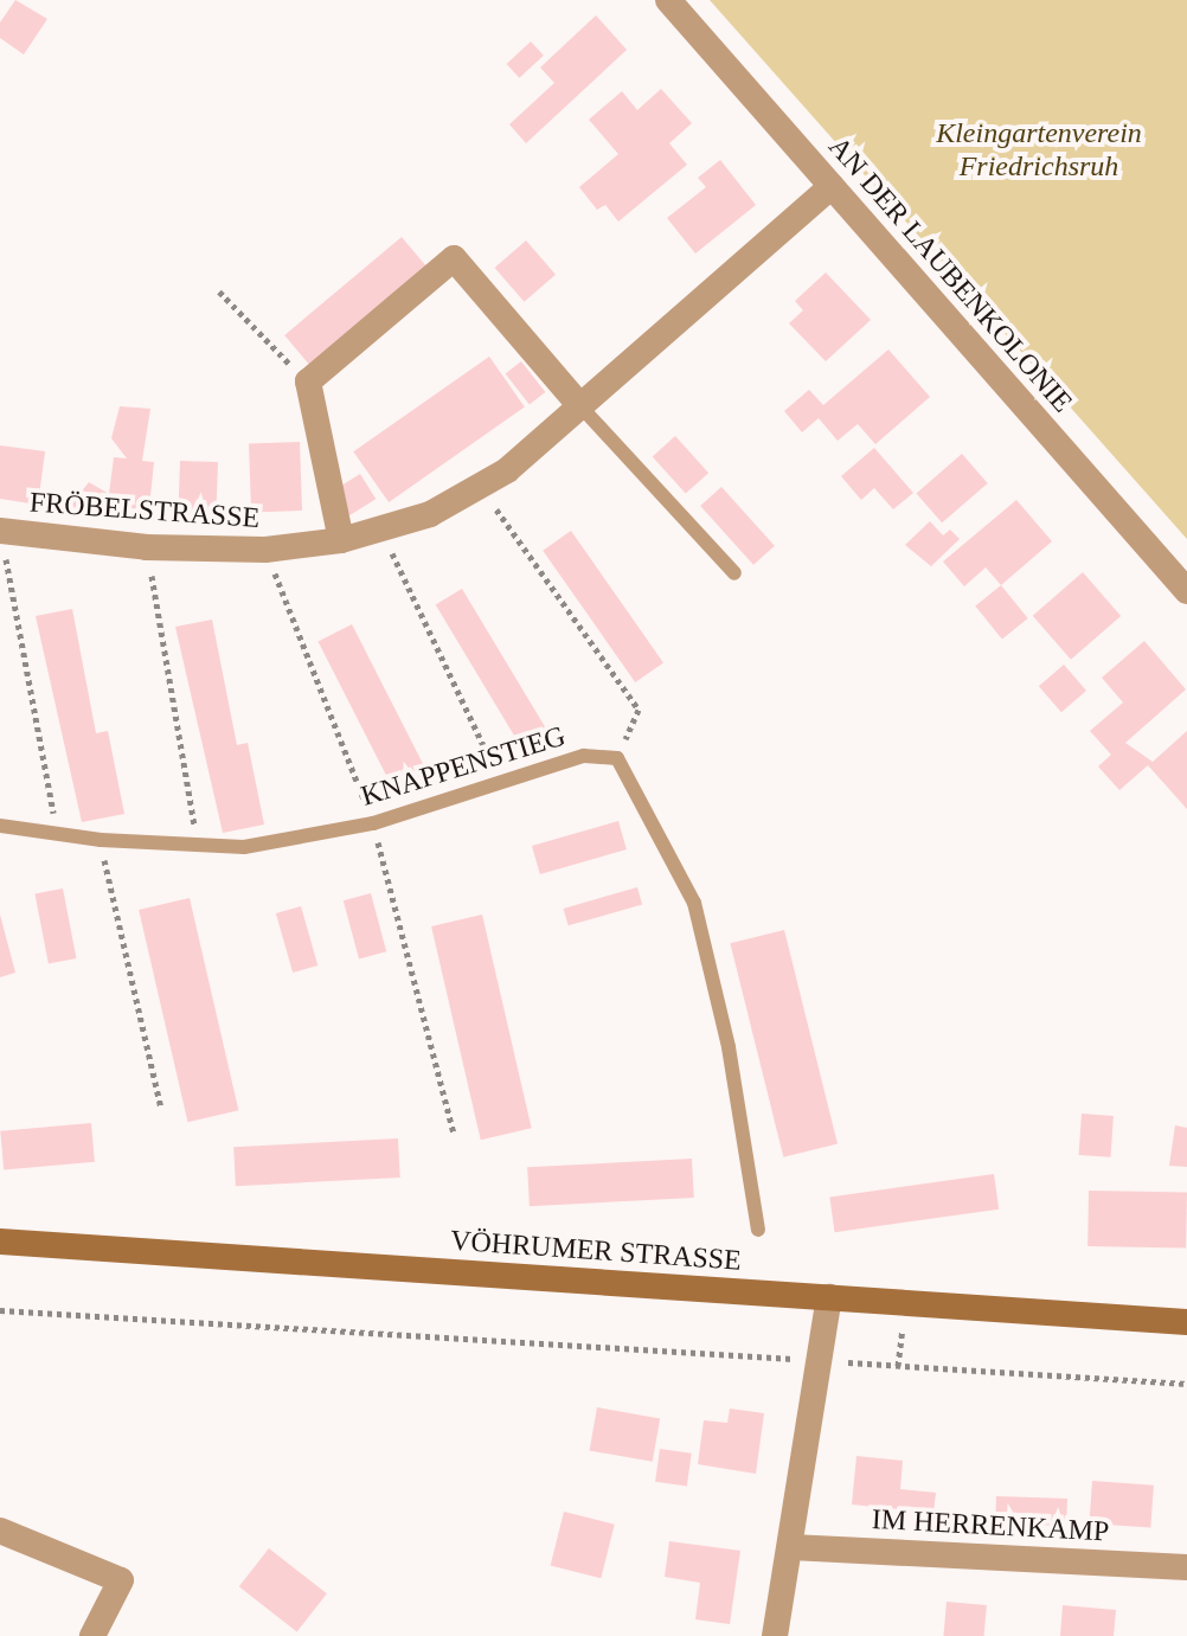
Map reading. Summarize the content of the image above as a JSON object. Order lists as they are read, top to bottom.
{
  "streets": {
    "main road": ["VÖHRUMER STRASSE"],
    "street": ["AN DER LAUBENKOLONIE", "FRÖBELSTRASSE", "IM HERRENKAMP"],
    "lane": ["KNAPPENSTIEG"]
  },
  "crossings": [
    ["AN DER LAUBENKOLONIE", "FRÖBELSTRASSE"]
  ],
  "parks": ["Kleingartenverein Friedrichsruh"]
}
